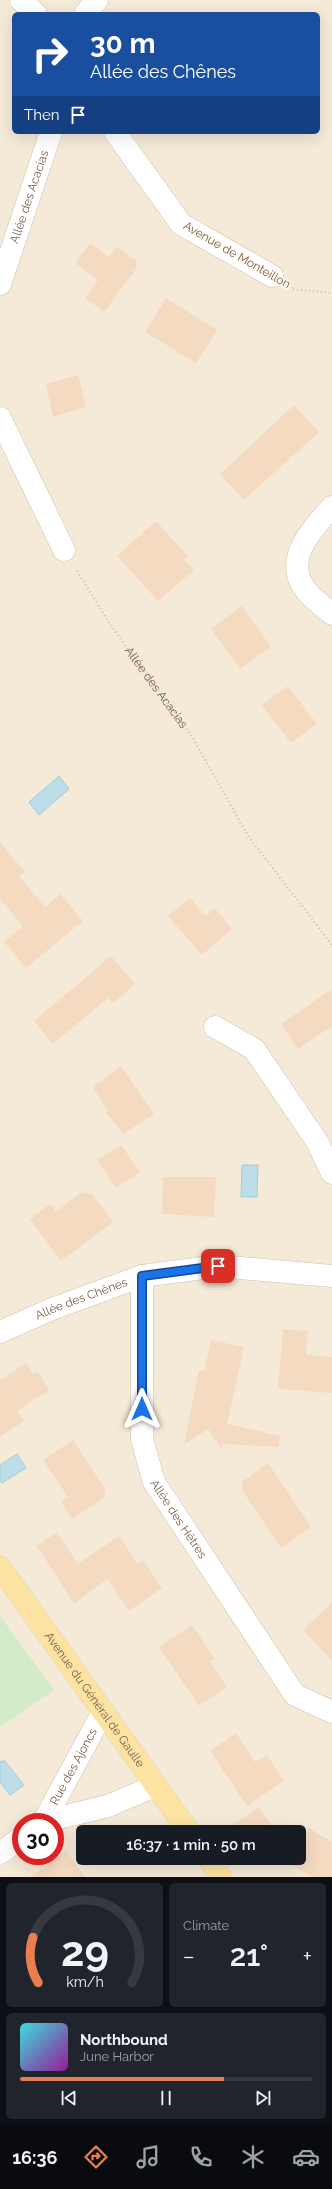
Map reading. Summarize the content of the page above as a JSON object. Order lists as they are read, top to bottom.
{
  "streets": {
    "main road": ["Avenue du Général de Gaulle"],
    "street": [
      "Allée des Acacias",
      "Avenue de Monteillon",
      "Allée des Chênes",
      "Allée des Hêtres",
      "Rue des Ajoncs"
    ]
  },
  "crossings": [
    ["Allée des Chênes", "Allée des Hêtres"],
    ["Avenue du Général de Gaulle", "Rue des Ajoncs"]
  ],
  "page": {
    "turn": ["30 m", "Allée des Chênes"],
    "then": "Then",
    "limit": "30",
    "trip": "16:37 · 1 min · 50 m",
    "tile": "Climate",
    "heat": ["−", "21°", "+"],
    "song": ["Northbound", "June Harbor"],
    "tabs": "16:36",
    "gauge": ["29", "km/h"]
  }
}
